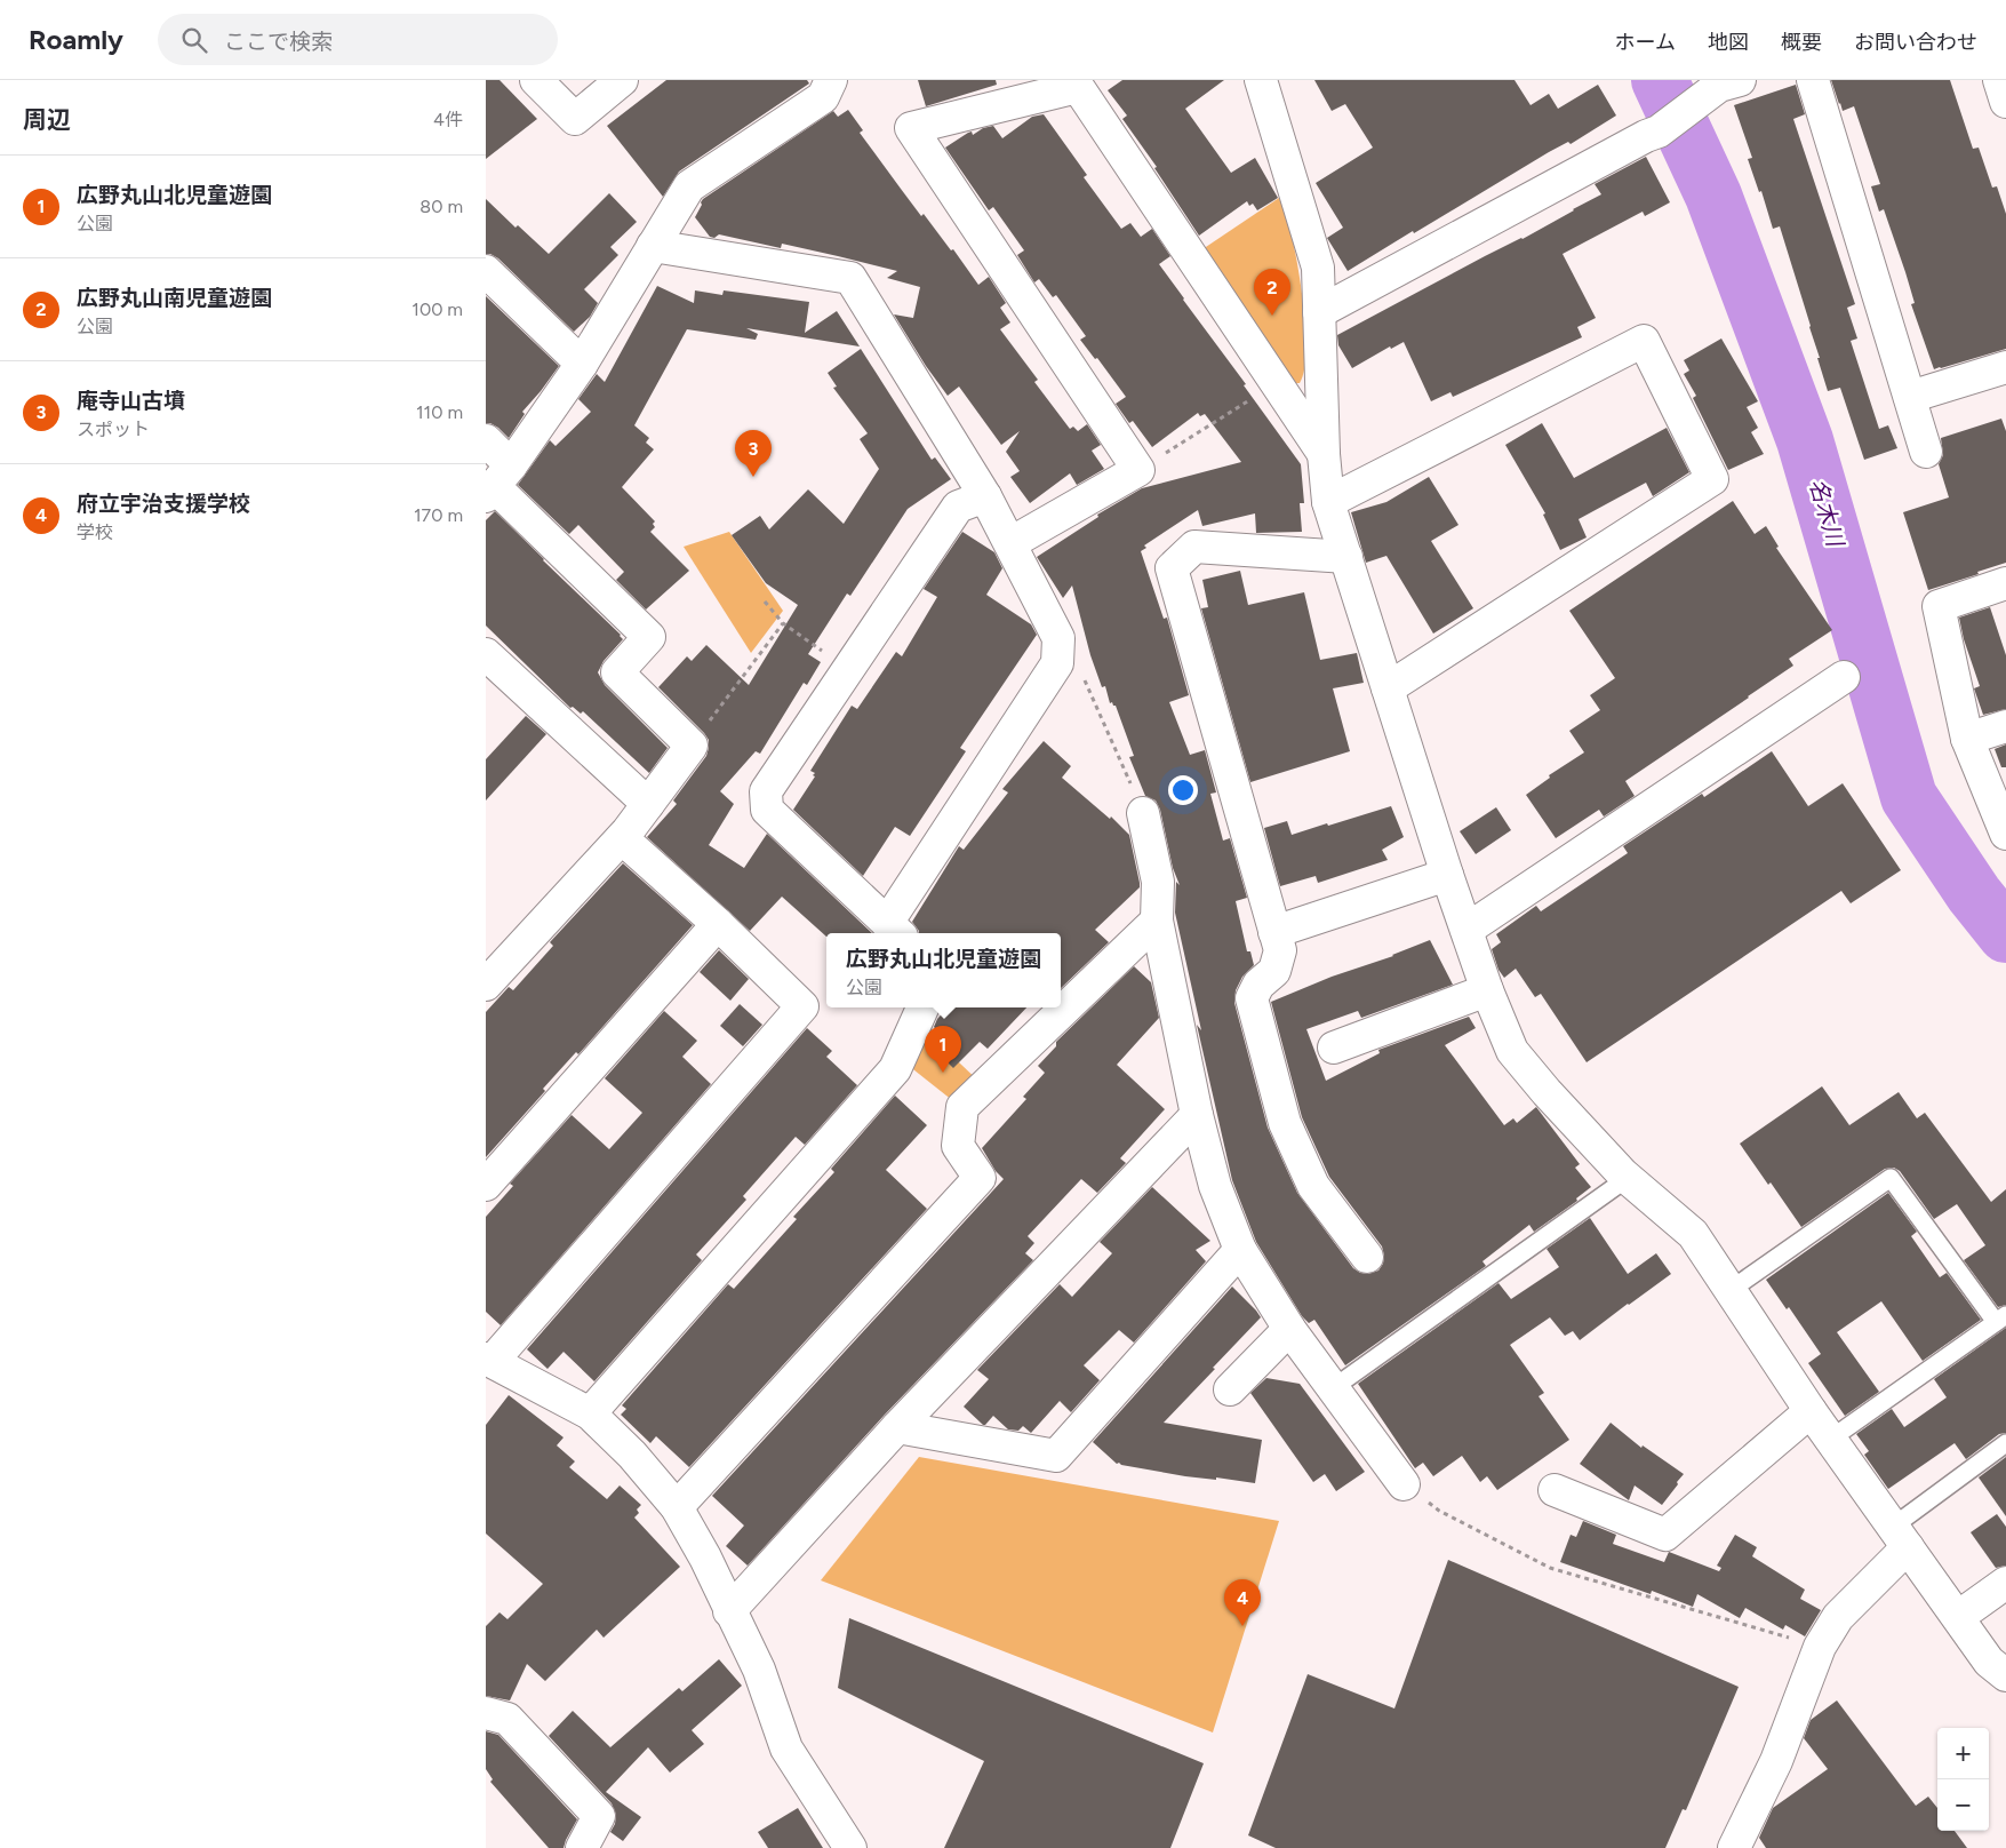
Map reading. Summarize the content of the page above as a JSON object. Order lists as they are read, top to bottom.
{
  "water": ["名木川"],
  "page": {
    "header": "Roamly",
    "search": "ここで検索",
    "nav": [
      "ホーム",
      "地図",
      "概要",
      "お問い合わせ"
    ],
    "heading": ["周辺", "4件"],
    "list": [
      {
        "mark": "1",
        "name": "広野丸山北児童遊園",
        "note": "公園",
        "value": "80 m"
      },
      {
        "mark": "2",
        "name": "広野丸山南児童遊園",
        "note": "公園",
        "value": "100 m"
      },
      {
        "mark": "3",
        "name": "庵寺山古墳",
        "note": "スポット",
        "value": "110 m"
      },
      {
        "mark": "4",
        "name": "府立宇治支援学校",
        "note": "学校",
        "value": "170 m"
      }
    ],
    "pins": [
      "2",
      "3",
      "1",
      "4"
    ],
    "popup": ["広野丸山北児童遊園", "公園"],
    "map_buttons": ["+", "−"]
  }
}
